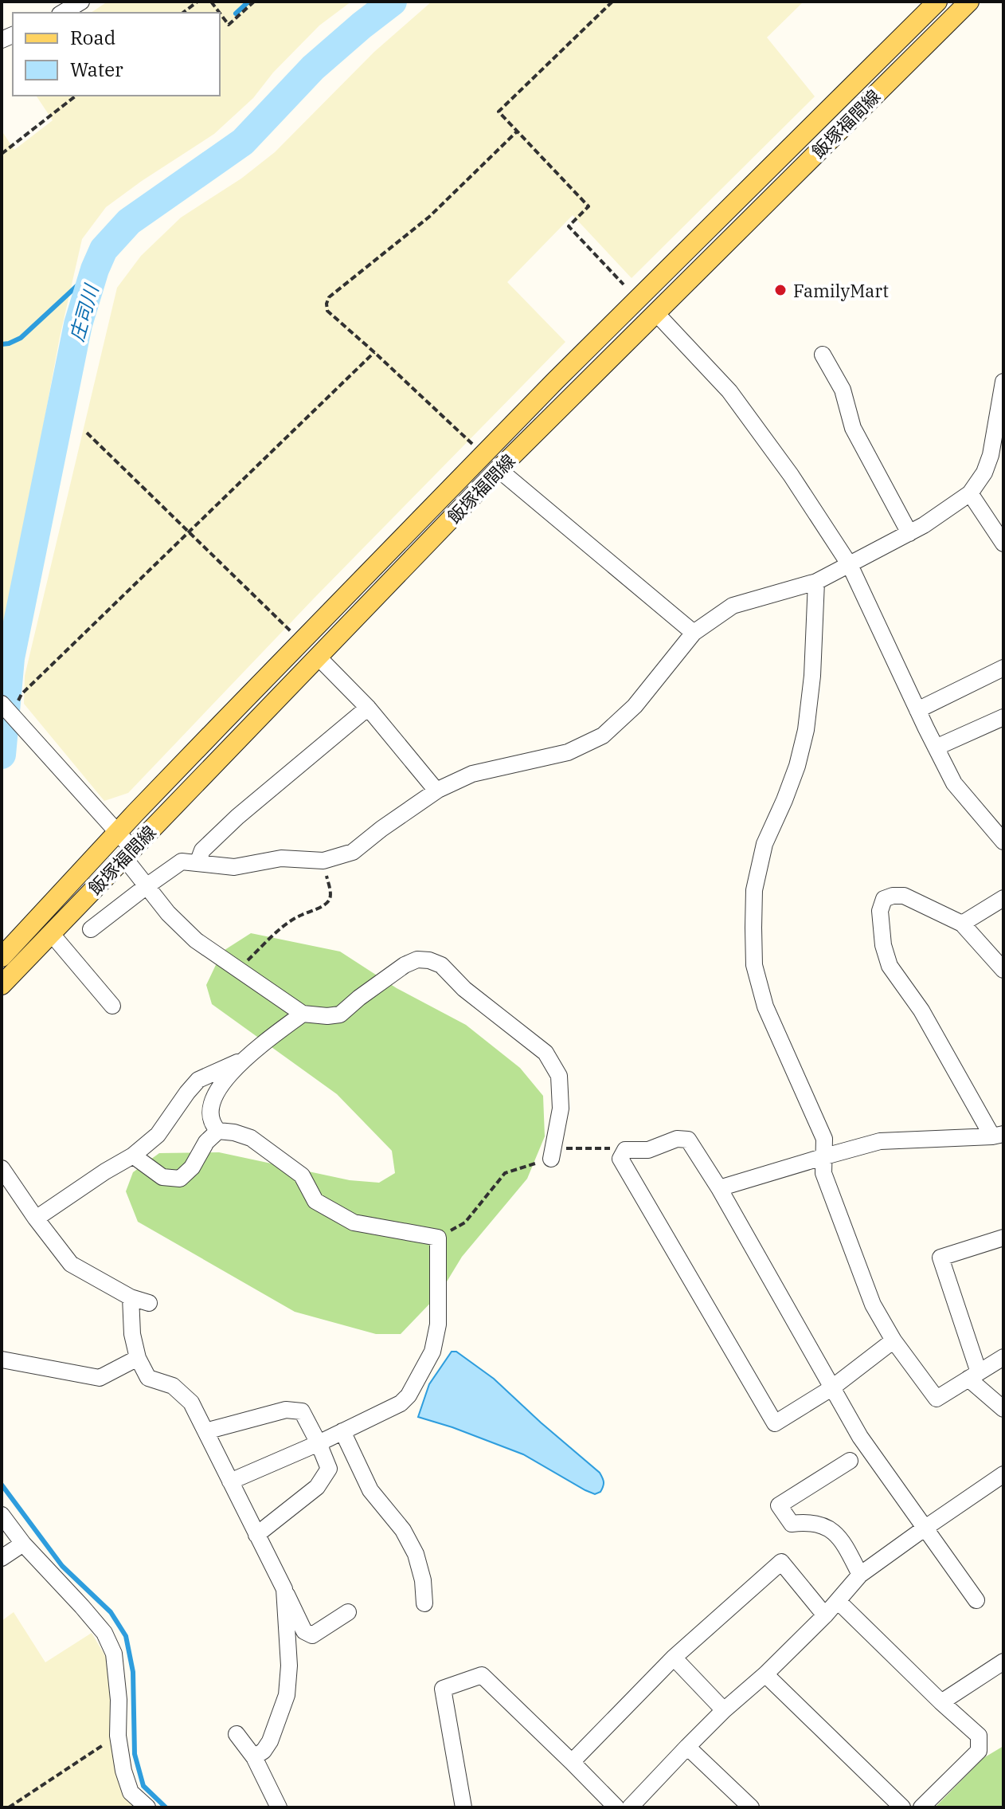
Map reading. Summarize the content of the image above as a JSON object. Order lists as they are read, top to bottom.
{
  "streets": {
    "main road": ["飯塚福間線"]
  },
  "water": ["庄司川"],
  "places": ["FamilyMart"],
  "legend": ["Road", "Water"]
}
